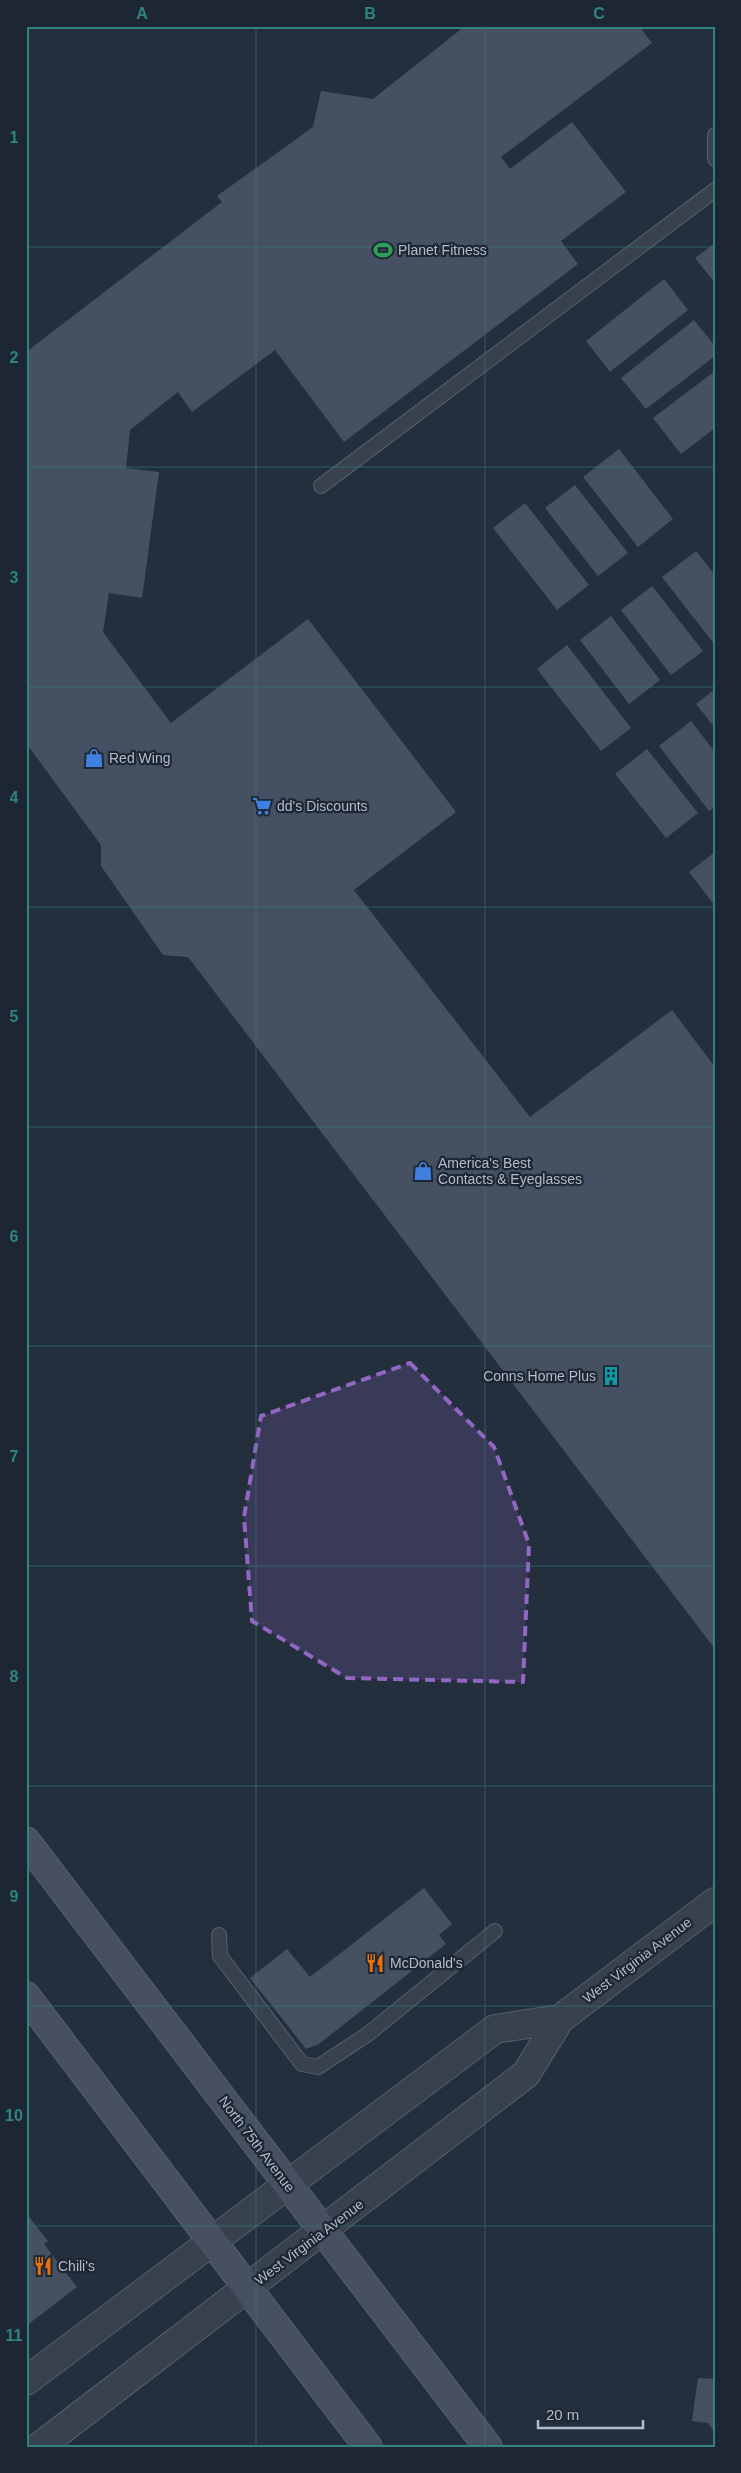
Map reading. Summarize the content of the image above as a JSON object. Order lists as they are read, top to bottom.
{
  "streets": {
    "main road": ["North 75th Avenue"],
    "street": ["West Virginia Avenue"]
  },
  "crossings": [
    ["West Virginia Avenue", "North 75th Avenue"]
  ],
  "places": {
    "sports": ["Planet Fitness"],
    "shop": ["Red Wing", "America's Best Contacts & Eyeglasses"],
    "supermarket": ["dd's Discounts"],
    "building": ["Conns Home Plus"],
    "restaurant": ["McDonald's", "Chili's"]
  },
  "scale_bar": "20 m",
  "grid": {
    "columns": ["A", "B", "C"],
    "rows": [
      "1",
      "2",
      "3",
      "4",
      "5",
      "6",
      "7",
      "8",
      "9",
      "10",
      "11"
    ]
  }
}
